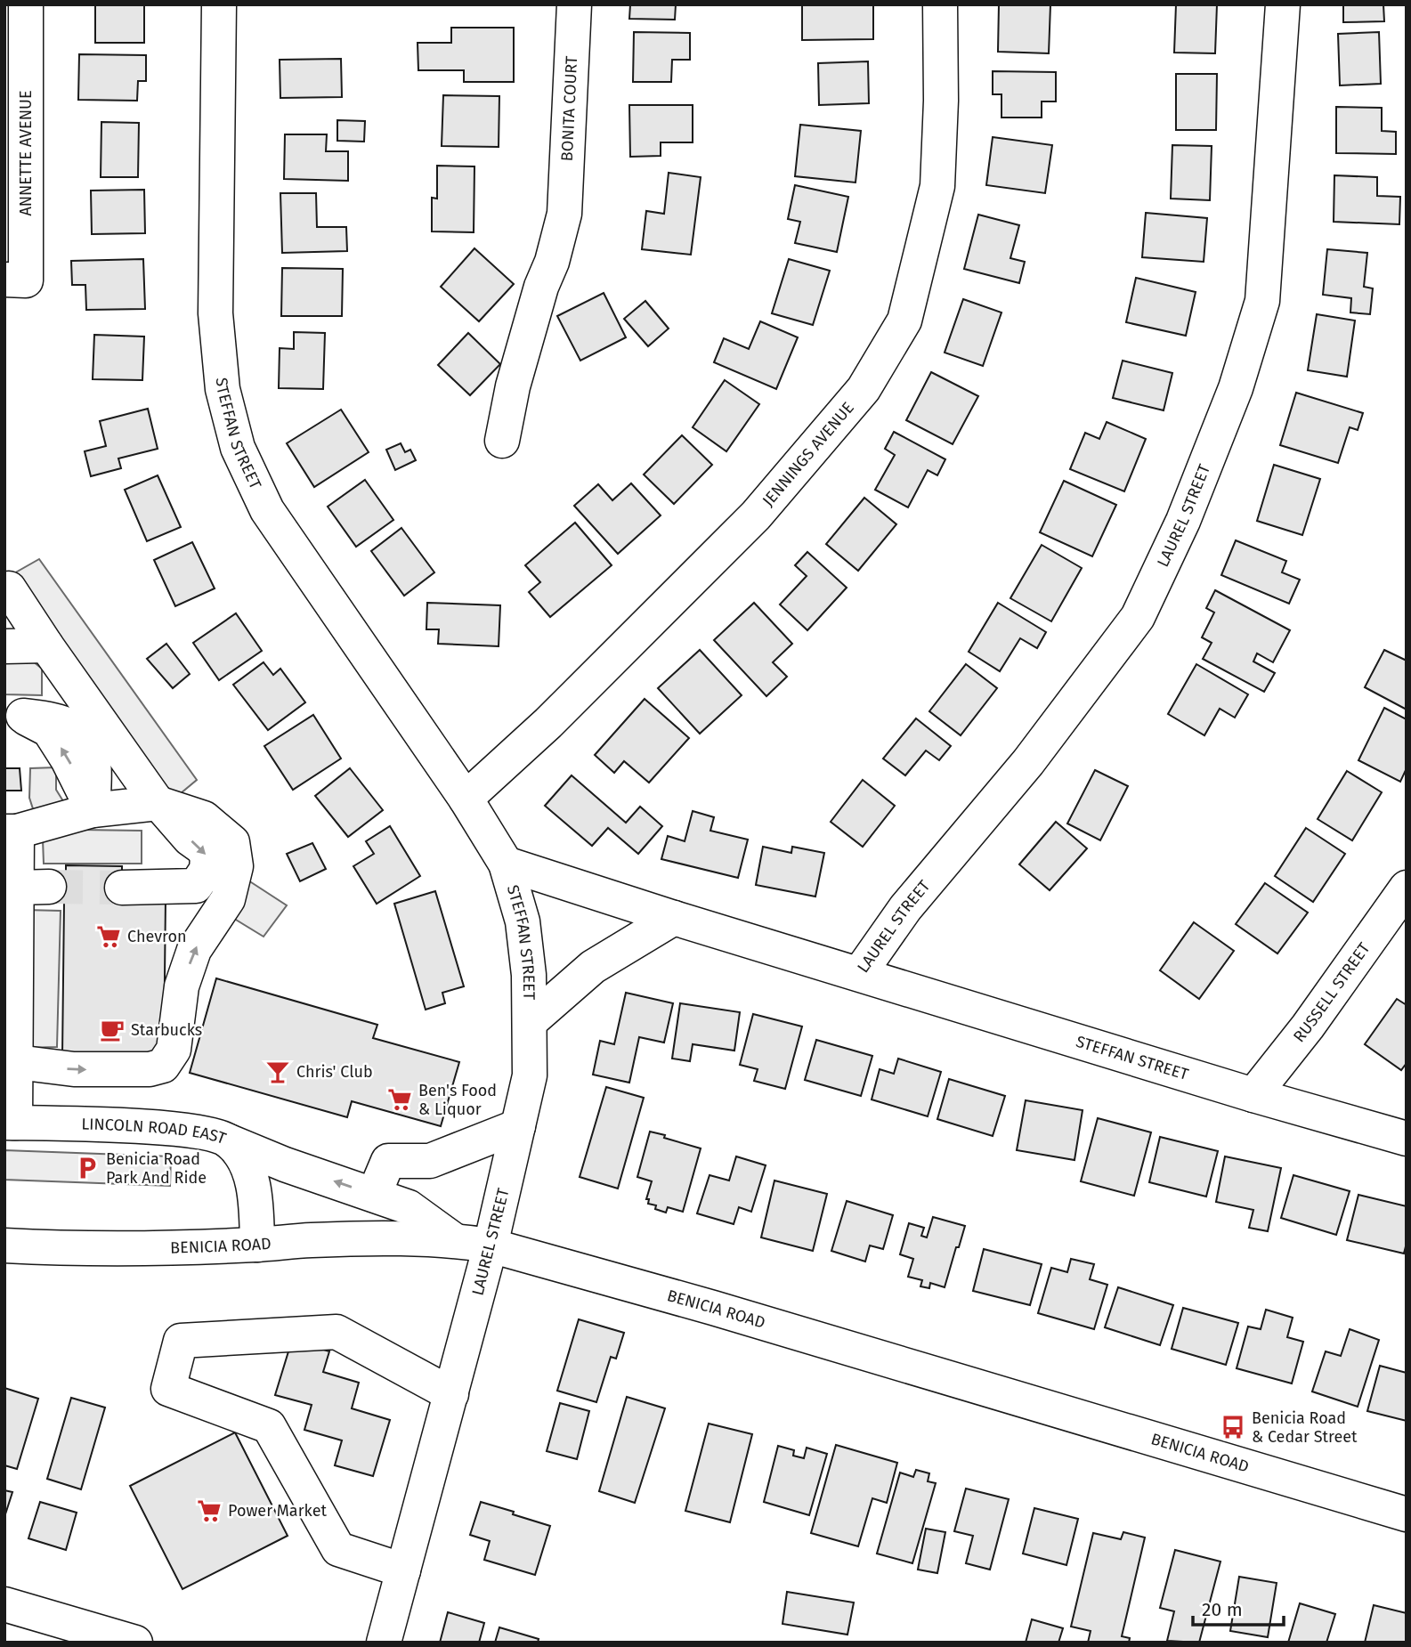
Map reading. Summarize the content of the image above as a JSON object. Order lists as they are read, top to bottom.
{
  "streets": {
    "street": [
      "BONITA COURT",
      "ANNETTE AVENUE",
      "STEFFAN STREET",
      "JENNINGS AVENUE",
      "LAUREL STREET",
      "RUSSELL STREET",
      "LINCOLN ROAD EAST",
      "BENICIA ROAD"
    ]
  },
  "crossings": [
    ["STEFFAN STREET", "JENNINGS AVENUE"],
    ["STEFFAN STREET", "LAUREL STREET"],
    ["STEFFAN STREET", "RUSSELL STREET"],
    ["LAUREL STREET", "BENICIA ROAD"],
    ["LINCOLN ROAD EAST", "BENICIA ROAD"]
  ],
  "places": {
    "supermarket": ["Chevron", "Ben's Food & Liquor", "Power Market"],
    "cafe": ["Starbucks"],
    "bar": ["Chris' Club"],
    "parking": ["Benicia Road Park And Ride"],
    "bus stop": ["Benicia Road & Cedar Street"]
  },
  "scale_bar": "20 m"
}
